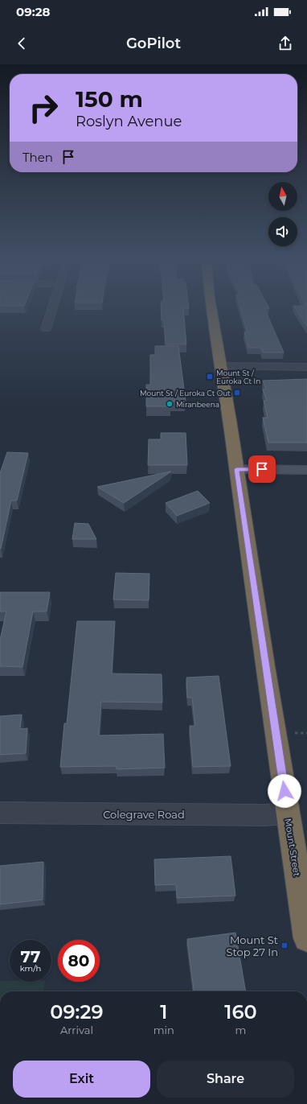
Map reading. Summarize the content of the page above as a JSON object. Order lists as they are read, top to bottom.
{
  "streets": {
    "highway": ["Mount Street"],
    "street": ["Colegrave Road"]
  },
  "crossings": [
    ["Colegrave Road", "Mount Street"]
  ],
  "places": {
    "transit": ["Mount St / Euroka Ct In", "Mount St / Euroka Ct Out", "Mount St Stop 27 In"],
    "other": ["Miranbeena"]
  },
  "north": "top",
  "page": {
    "status": "09:28",
    "header": "GoPilot",
    "turn": ["150 m", "Roslyn Avenue"],
    "then": "Then",
    "speed": "77 km/h",
    "limit": "80",
    "eta": [
      "09:29",
      "Arrival",
      "1",
      "min",
      "160",
      "m"
    ],
    "buttons": ["Exit", "Share"]
  }
}
